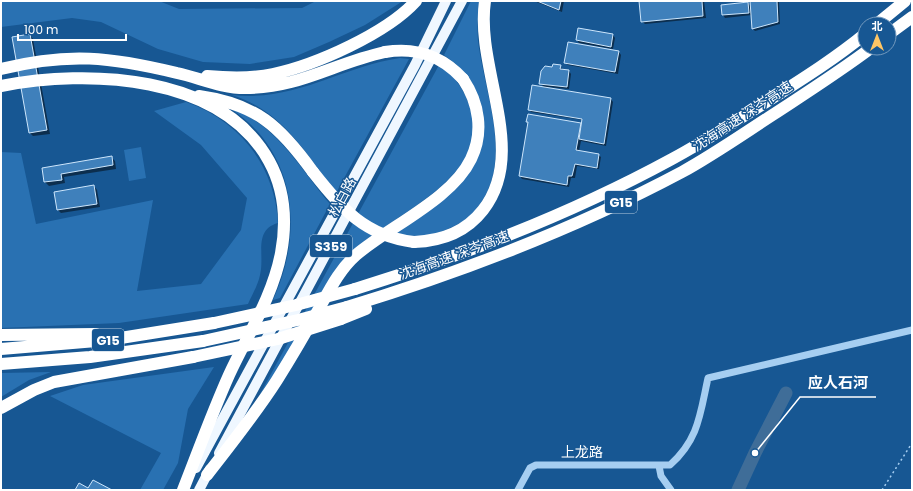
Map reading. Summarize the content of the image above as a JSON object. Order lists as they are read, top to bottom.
{
  "streets": {
    "highway": ["沈海高速 深岑高速", "G15"],
    "main road": ["松白路", "S359"],
    "street": ["上龙路"]
  },
  "places": ["应人石河"],
  "scale_bar": "100 m",
  "north": "top"
}
